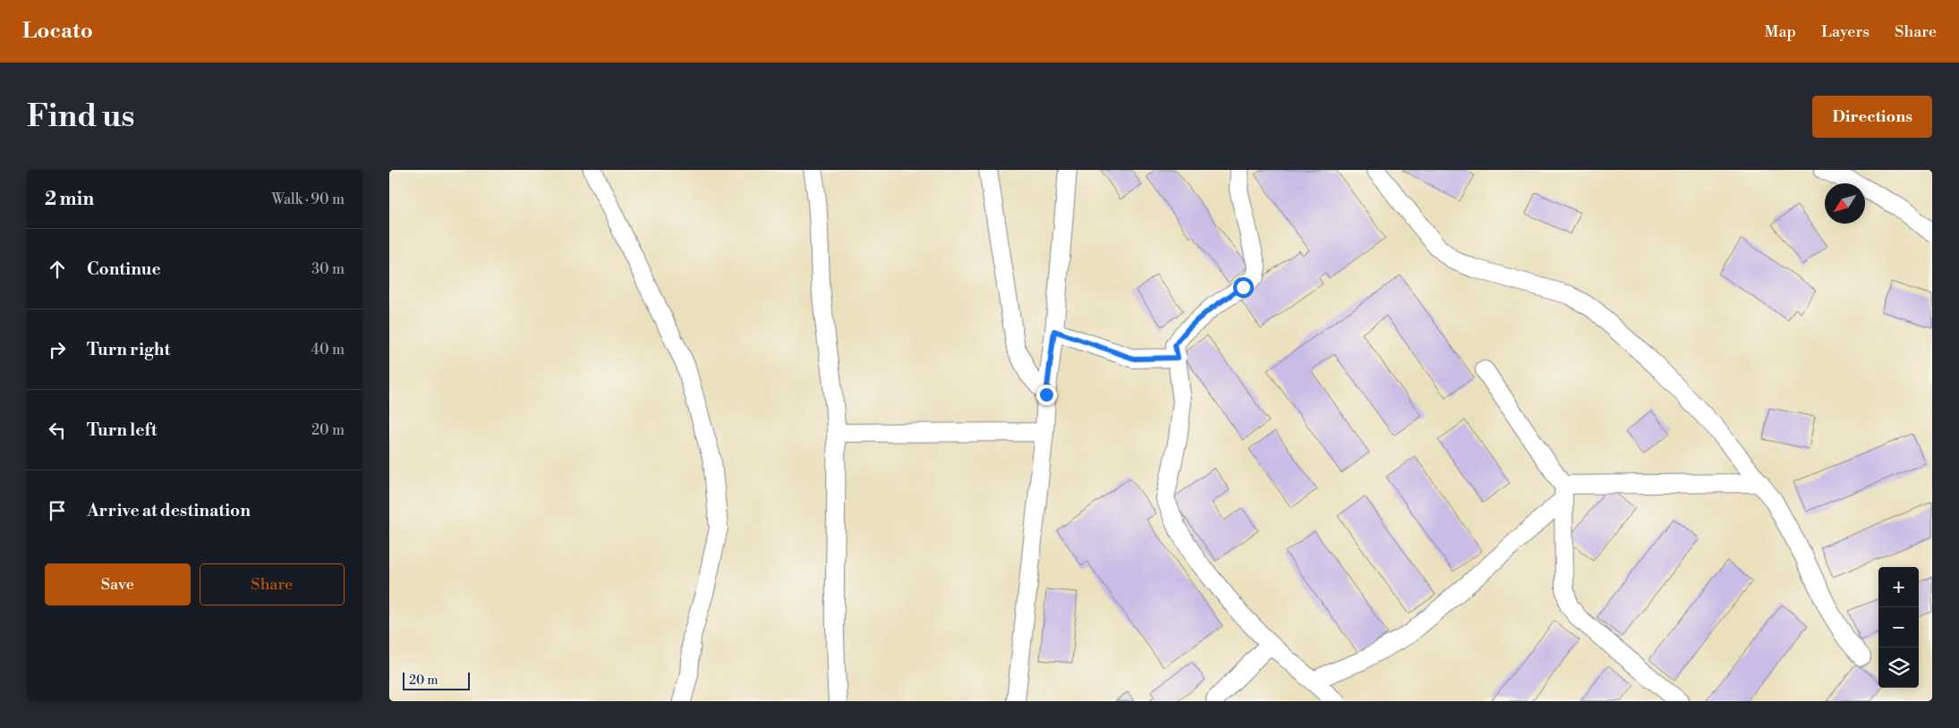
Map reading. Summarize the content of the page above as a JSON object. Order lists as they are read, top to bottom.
{
  "scale_bar": "20 m",
  "north": "bottom left",
  "page": {
    "header": "Locato",
    "nav": ["Map", "Layers", "Share"],
    "buttons": [
      "Directions",
      ["Save", "Share"]
    ],
    "title": "Find us",
    "heading": ["2 min", "Walk · 90 m"],
    "list": [
      ["Continue", "30 m"],
      ["Turn right", "40 m"],
      ["Turn left", "20 m"],
      "Arrive at destination"
    ],
    "map_buttons": ["+", "−"],
    "scale": "20 m"
  }
}
